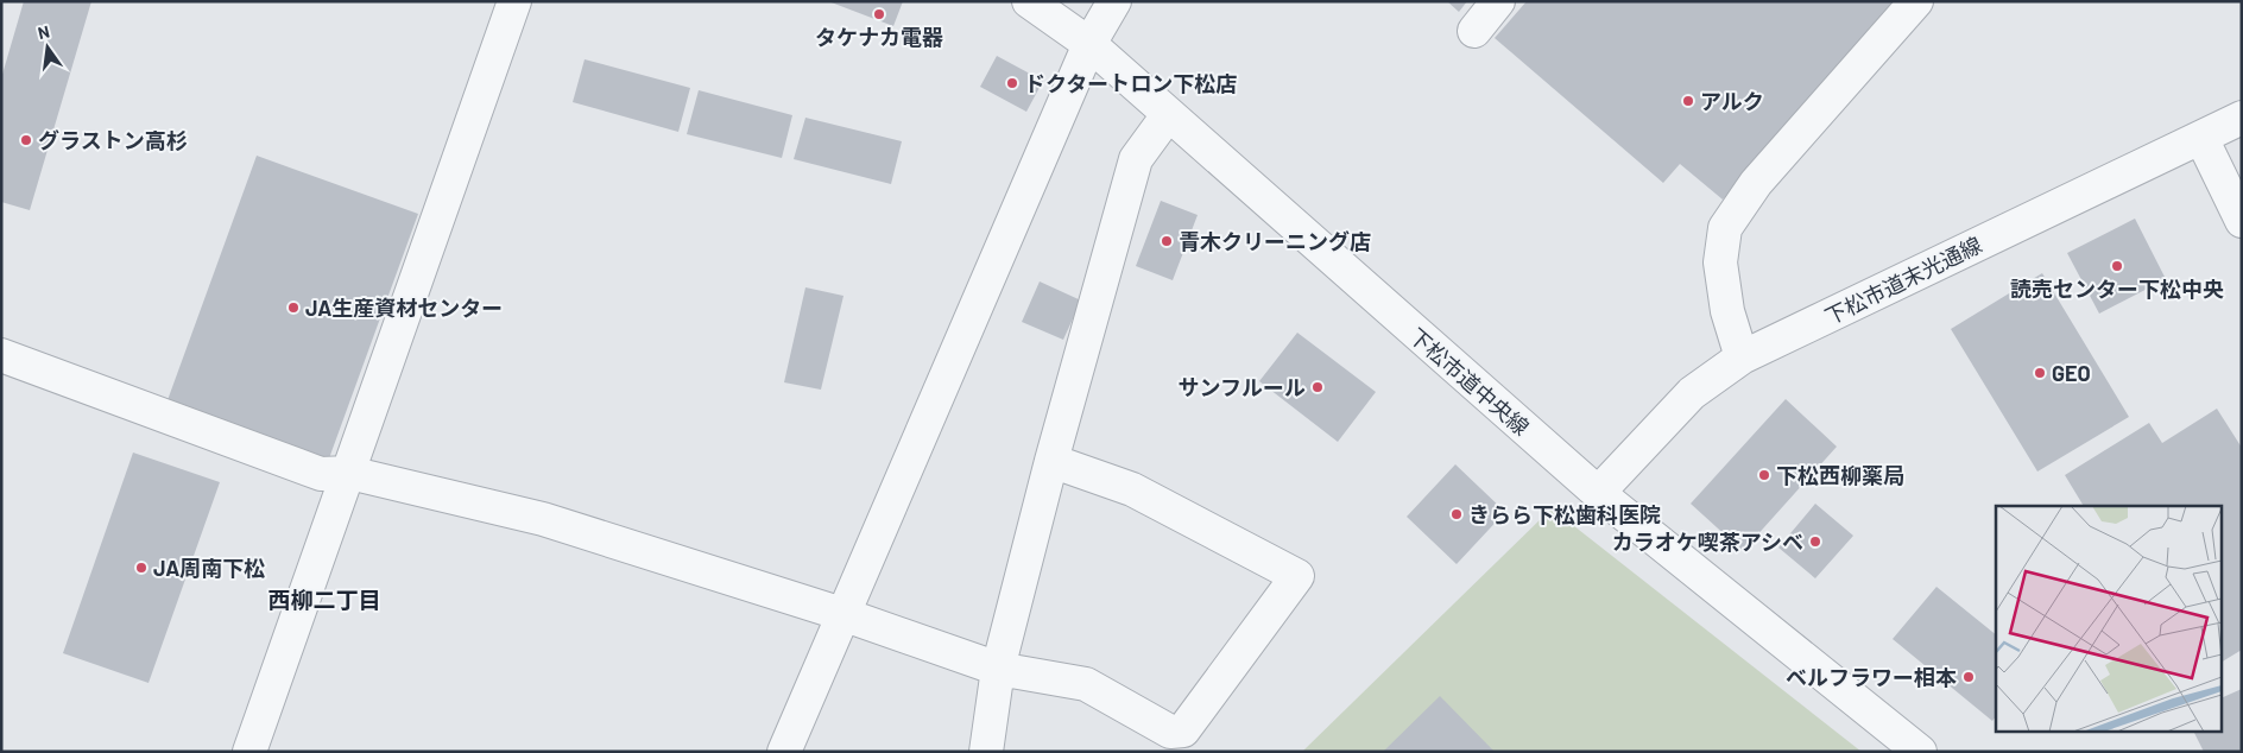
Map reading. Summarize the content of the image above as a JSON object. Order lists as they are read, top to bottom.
{
  "streets": {
    "street": ["下松市道末光通線", "下松市道中央線"]
  },
  "crossings": [
    ["下松市道末光通線", "下松市道中央線"]
  ],
  "districts": ["西柳二丁目"],
  "places": [
    "タケナカ電器",
    "ドクタートロン下松店",
    "アルク",
    "グラストン高杉",
    "青木クリーニング店",
    "読売センター下松中央",
    "JA生産資材センター",
    "GEO",
    "サンフルール",
    "下松西柳薬局",
    "きらら下松歯科医院",
    "カラオケ喫茶アシベ",
    "JA周南下松",
    "ベルフラワー相本"
  ],
  "north": "top"
}
